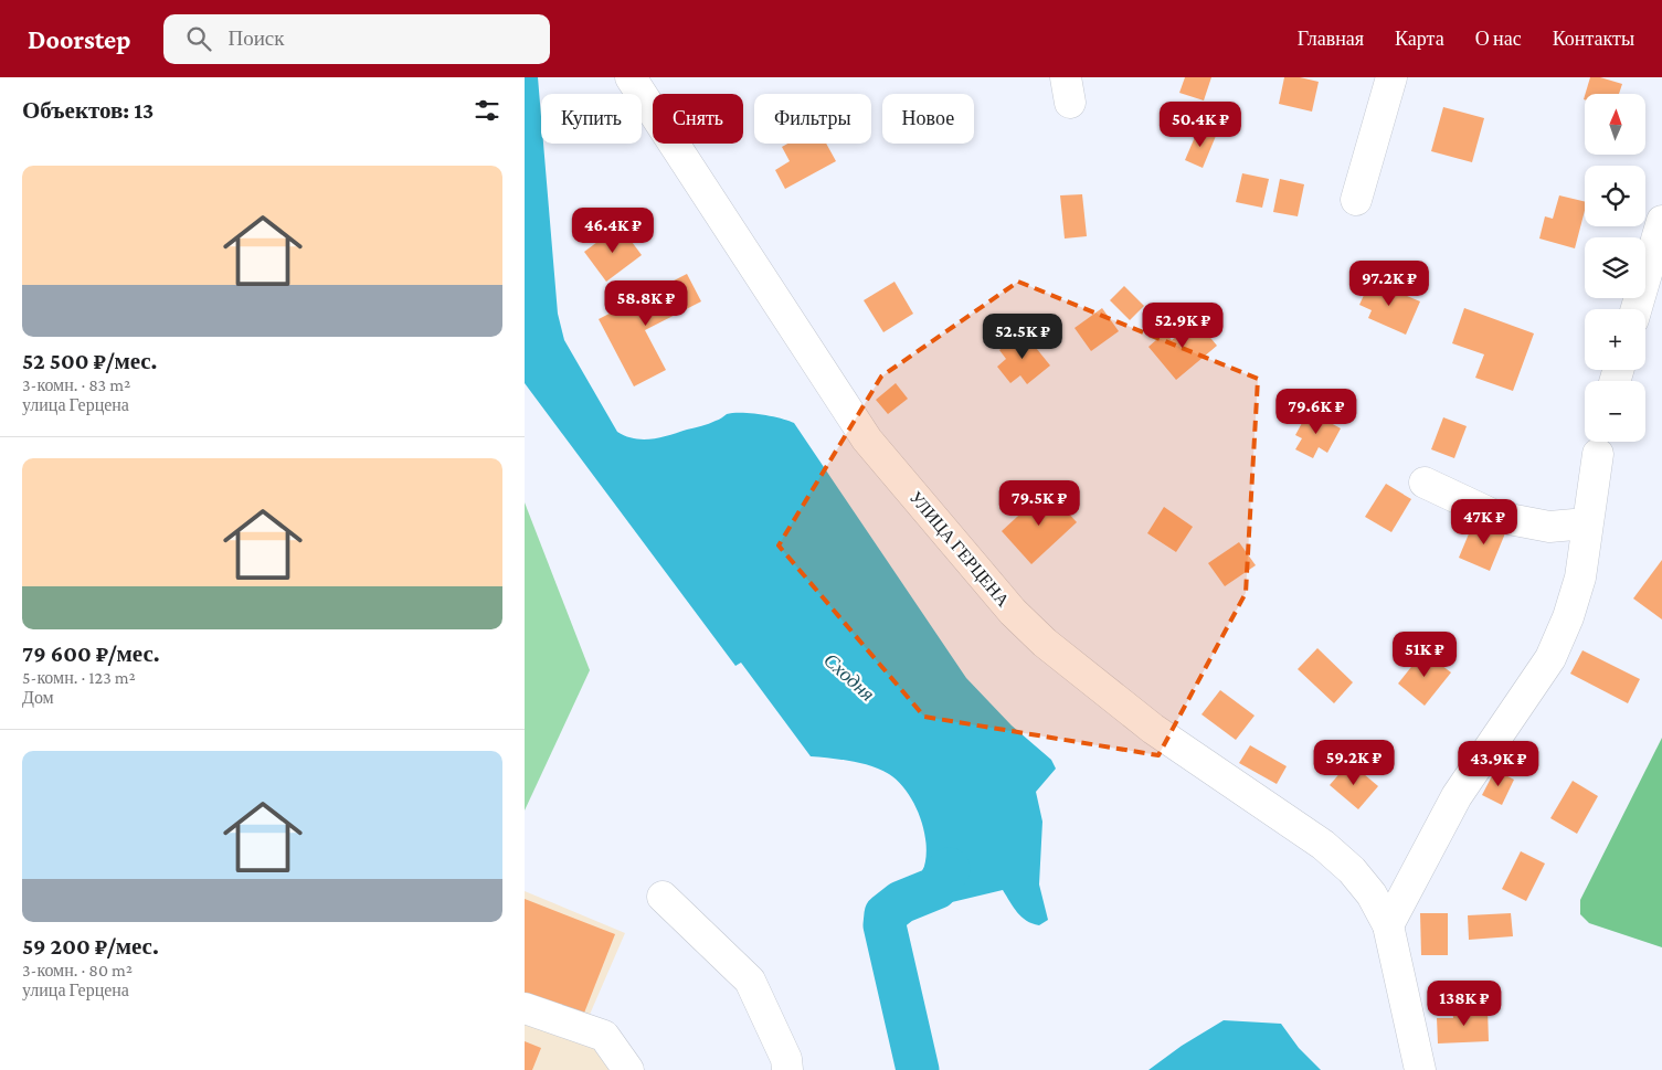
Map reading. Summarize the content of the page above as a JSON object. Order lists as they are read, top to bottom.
{
  "streets": {
    "street": ["УЛИЦА ГЕРЦЕНА"]
  },
  "water": ["Сходня"],
  "north": "top",
  "page": {
    "header": "Doorstep",
    "search": "Поиск",
    "nav": [
      "Главная",
      "Карта",
      "О нас",
      "Контакты"
    ],
    "heading": "Объектов: 13",
    "map_buttons": ["+", "−"],
    "chip": [
      "Купить",
      "Снять",
      "Фильтры",
      "Новое"
    ],
    "price": [
      "50.4K ₽",
      "46.4K ₽",
      "97.2K ₽",
      "58.8K ₽",
      "52.9K ₽",
      "52.5K ₽",
      "79.6K ₽",
      "79.5K ₽",
      "47K ₽",
      "51K ₽",
      "59.2K ₽",
      "43.9K ₽",
      "138K ₽"
    ],
    "list": [
      {
        "name": "52 500 ₽/мес.",
        "note": "3-комн. · 83 m² · улица Герцена"
      },
      {
        "name": "79 600 ₽/мес.",
        "note": "5-комн. · 123 m² · Дом"
      },
      {
        "name": "59 200 ₽/мес.",
        "note": "3-комн. · 80 m² · улица Герцена"
      }
    ]
  }
}
